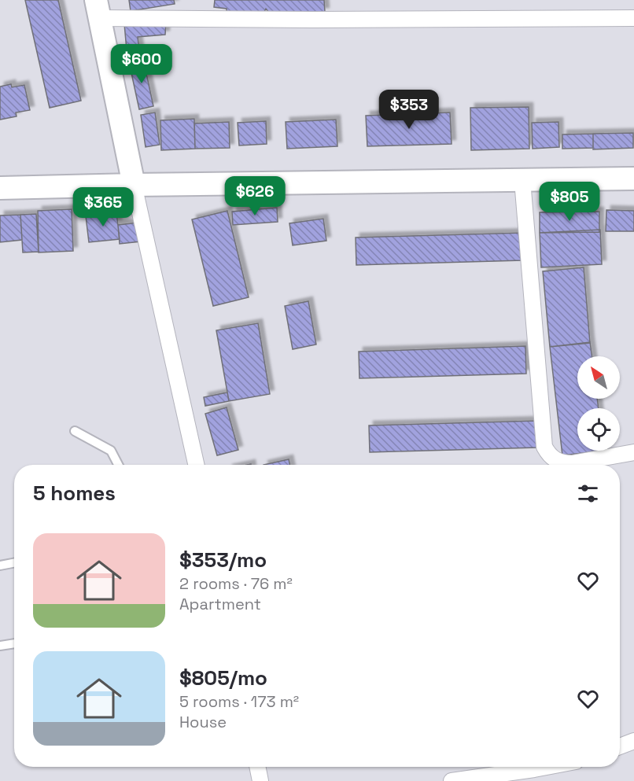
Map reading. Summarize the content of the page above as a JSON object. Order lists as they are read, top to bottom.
{
  "north": "top left",
  "page": {
    "price": [
      "$600",
      "$353",
      "$626",
      "$805",
      "$365"
    ],
    "heading": "5 homes",
    "list": [
      {
        "name": "$353/mo",
        "note": "2 rooms · 76 m² · Apartment"
      },
      {
        "name": "$805/mo",
        "note": "5 rooms · 173 m² · House"
      }
    ]
  }
}
